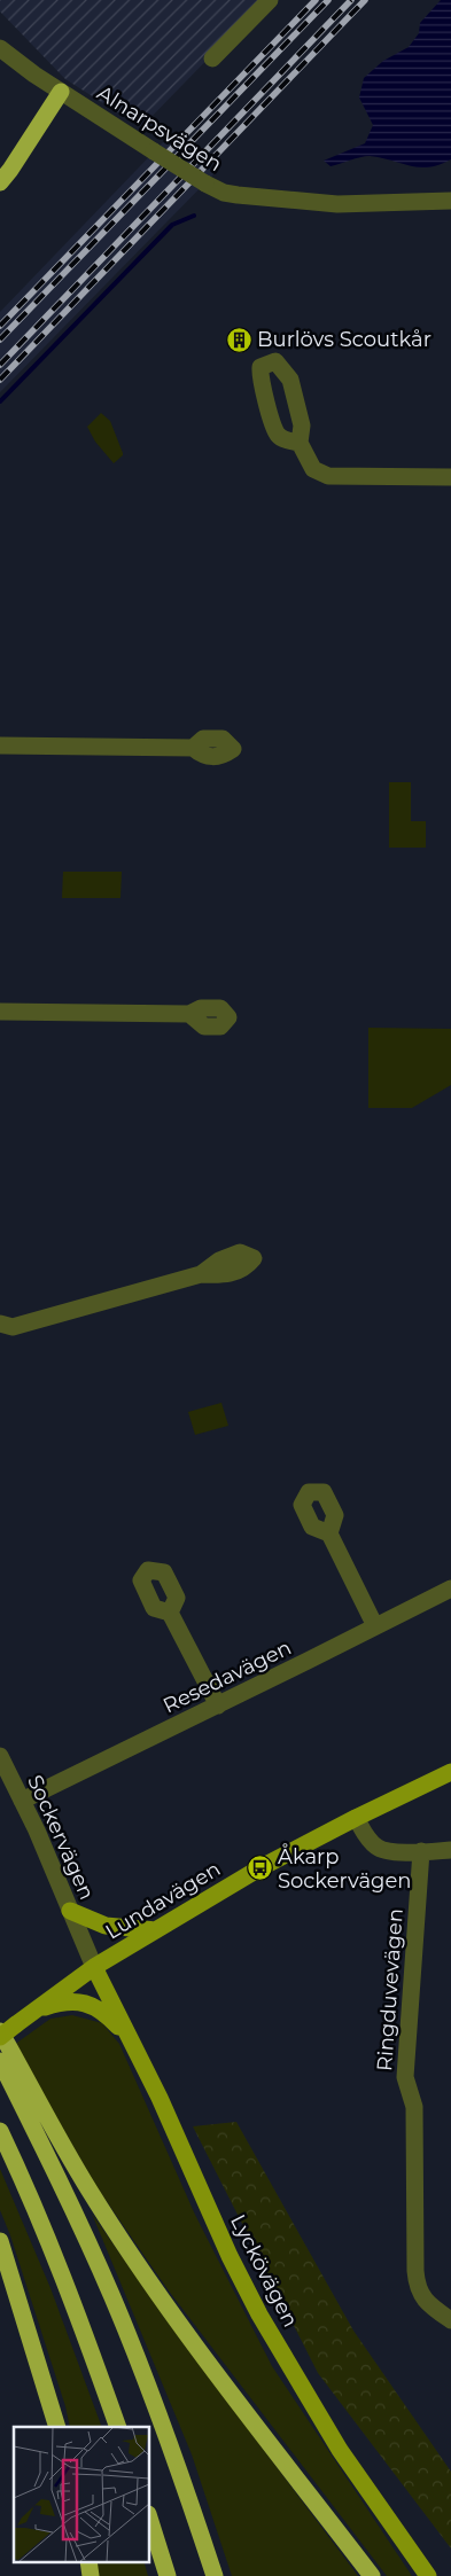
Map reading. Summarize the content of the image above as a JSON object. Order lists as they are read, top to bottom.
{
  "streets": {
    "main road": ["Lundavägen", "Lyckövägen"],
    "street": [
      "Alnarpsvägen",
      "Resedavägen",
      "Sockervägen",
      "Ringduvevägen"
    ]
  },
  "crossings": [
    ["Resedavägen", "Sockervägen"],
    ["Sockervägen", "Lundavägen"],
    ["Sockervägen", "Lyckövägen"],
    ["Lundavägen", "Lyckövägen"]
  ],
  "places": {
    "building": ["Burlövs Scoutkår"],
    "bus stop": ["Åkarp Sockervägen"]
  }
}
